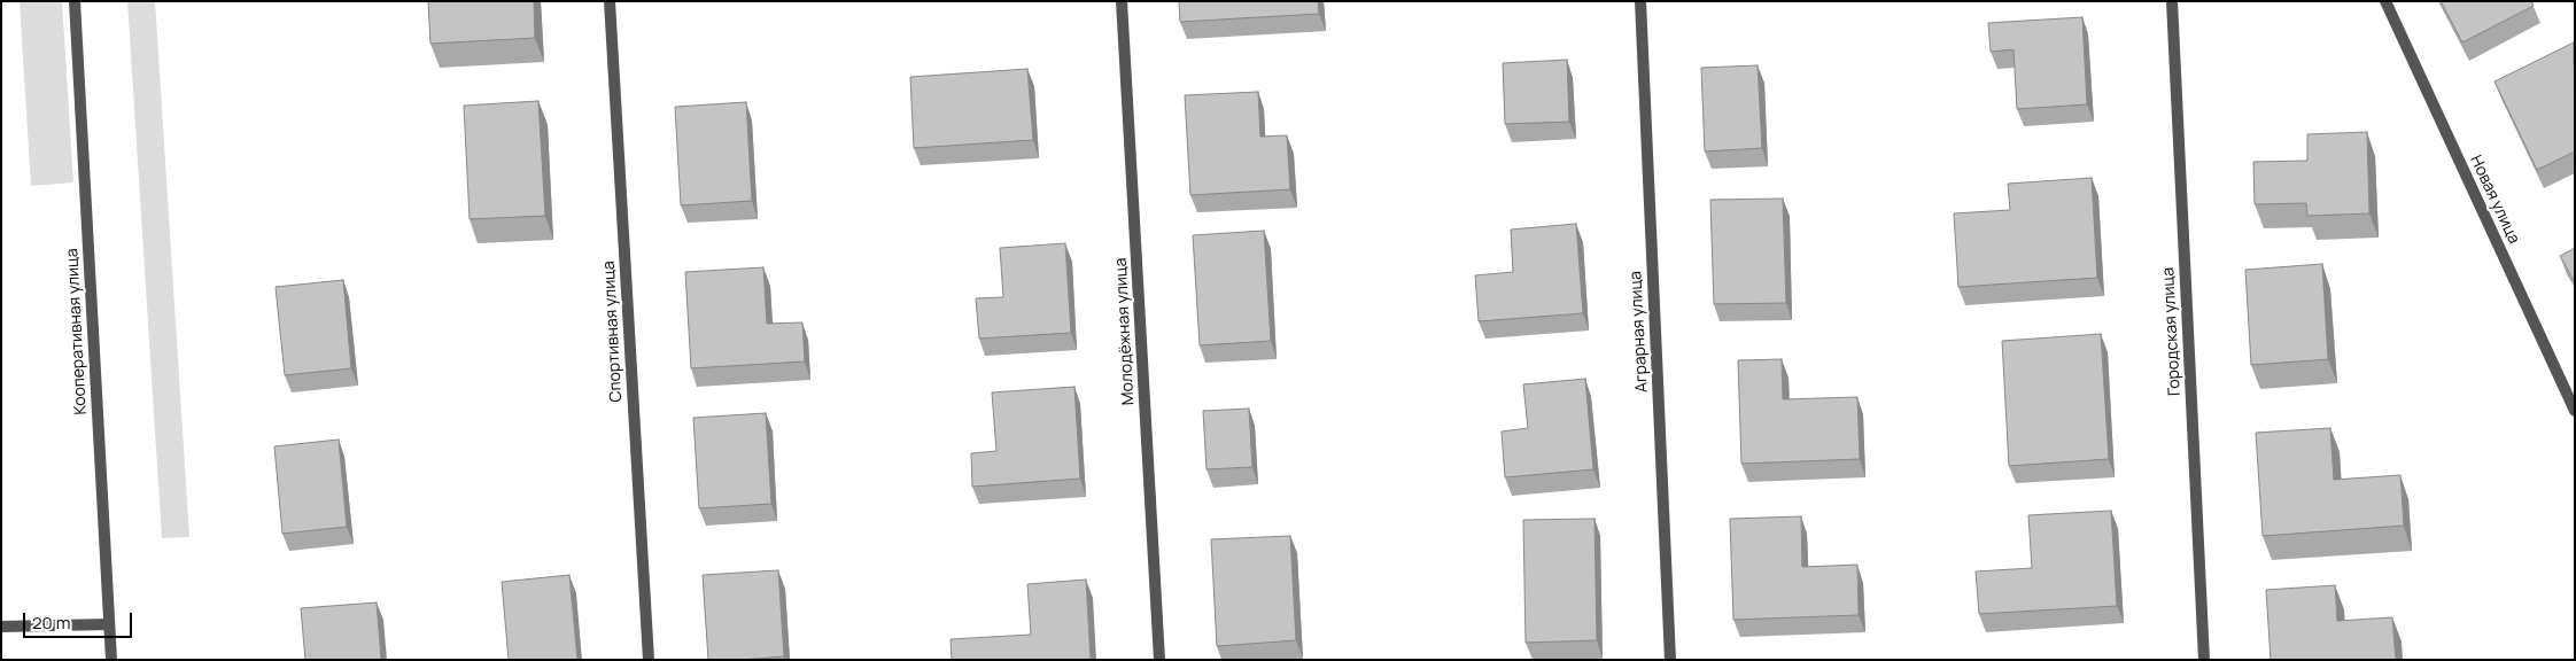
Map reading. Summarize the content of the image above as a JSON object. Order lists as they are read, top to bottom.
{
  "streets": {
    "street": [
      "Новая улица",
      "Кооперативная улица",
      "Спортивная улица",
      "Молодёжная улица",
      "Аграрная улица",
      "Городская улица"
    ]
  },
  "scale_bar": "20 m"
}
